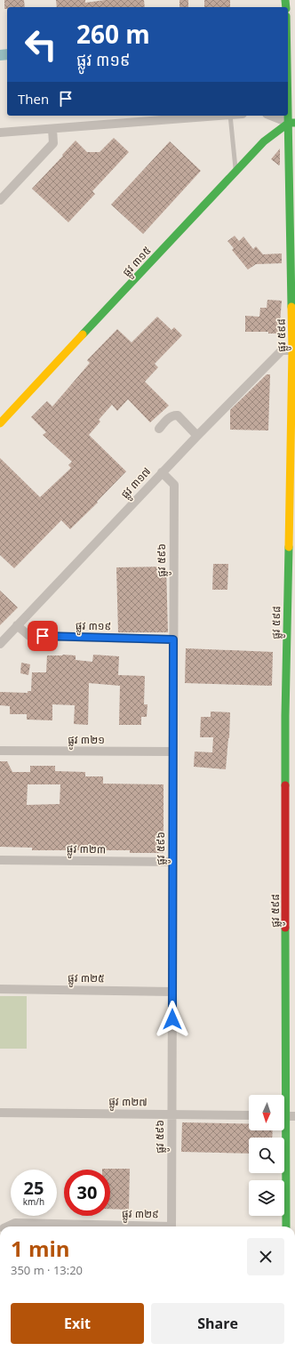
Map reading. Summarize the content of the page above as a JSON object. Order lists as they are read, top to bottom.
{
  "streets": {
    "main road": ["ផ្លូវ ៣១៥", "ផ្លូវ ៥៩៨"],
    "street": [
      "ផ្លូវ ៣១៧",
      "ផ្លូវ ៥៩៦",
      "ផ្លូវ ៣១៩",
      "ផ្លូវ ៣២១",
      "ផ្លូវ ៣២៣",
      "ផ្លូវ ៣២៥",
      "ផ្លូវ ៣២៧",
      "ផ្លូវ ៣២៩"
    ]
  },
  "crossings": [
    ["ផ្លូវ ៣១៥", "ផ្លូវ ៥៩៨"],
    ["ផ្លូវ ៥៩៨", "ផ្លូវ ៣១៧"],
    ["ផ្លូវ ៣១៧", "ផ្លូវ ៥៩៦"],
    ["ផ្លូវ ៣១៧", "ផ្លូវ ៣១៩"],
    ["ផ្លូវ ៥៩៦", "ផ្លូវ ៣១៩"],
    ["ផ្លូវ ៥៩៦", "ផ្លូវ ៣២១"],
    ["ផ្លូវ ៥៩៦", "ផ្លូវ ៣២៣"],
    ["ផ្លូវ ៥៩៦", "ផ្លូវ ៣២៥"],
    ["ផ្លូវ ៥៩៦", "ផ្លូវ ៣២៧"]
  ],
  "north": "bottom",
  "page": {
    "turn": ["260 m", "ផ្លូវ ៣១៩"],
    "then": "Then",
    "speed": "25 km/h",
    "limit": "30",
    "heading": ["1 min", "350 m · 13:20"],
    "buttons": ["Exit", "Share"]
  }
}
